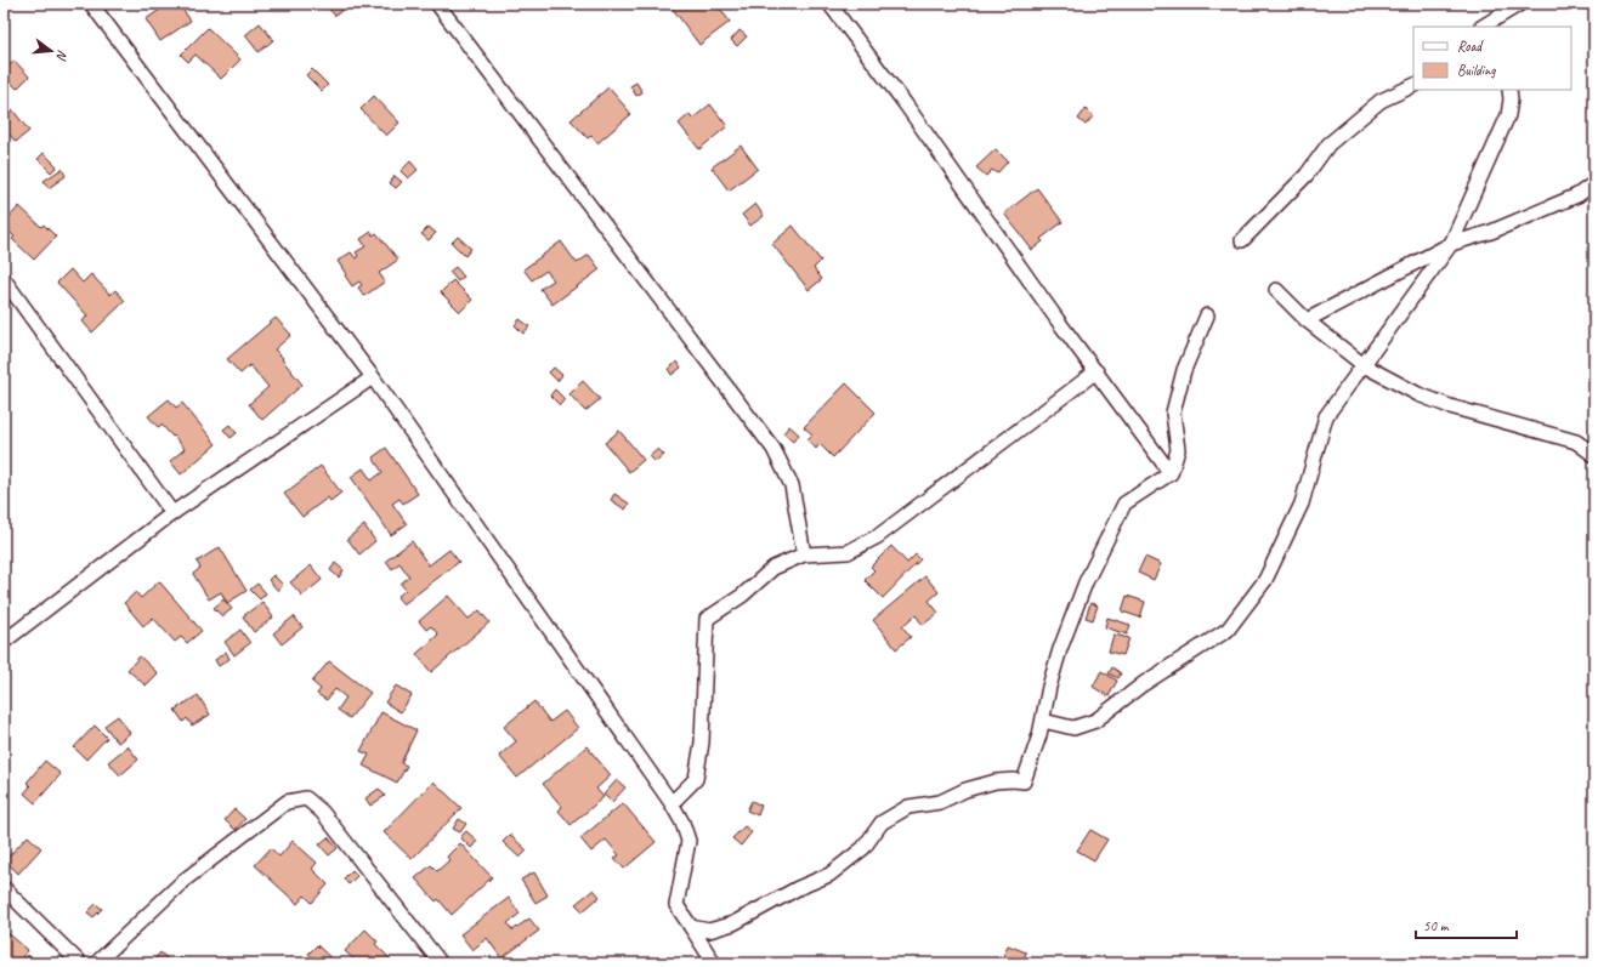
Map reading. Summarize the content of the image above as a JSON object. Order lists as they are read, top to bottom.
{
  "legend": ["Road", "Building"],
  "scale_bar": "50 m",
  "north": "right"
}
